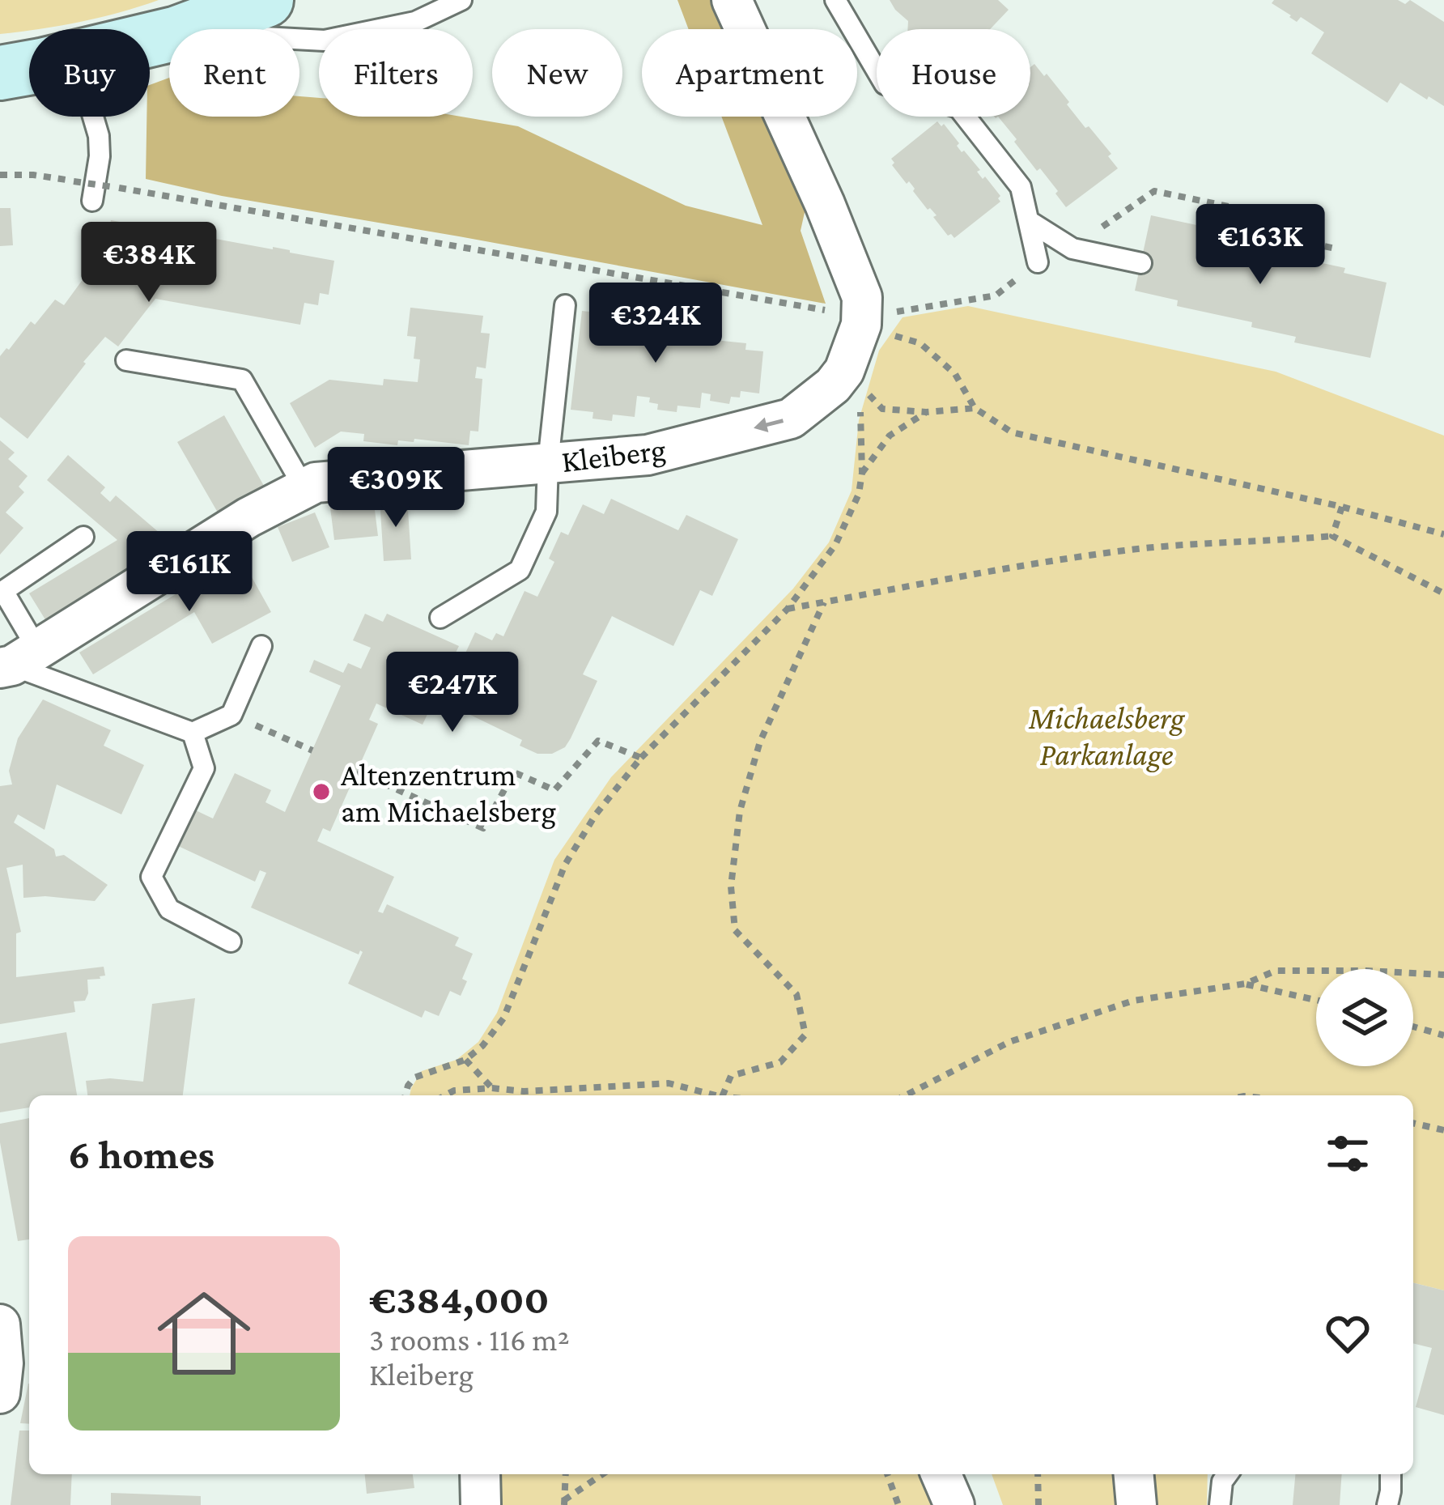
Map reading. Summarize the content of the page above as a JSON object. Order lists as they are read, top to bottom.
{
  "streets": {
    "street": ["Kleiberg"]
  },
  "parks": ["Michaelsberg Parkanlage"],
  "places": ["Altenzentrum am Michaelsberg"],
  "page": {
    "chip": [
      "Buy",
      "Rent",
      "Filters",
      "New",
      "Apartment",
      "House"
    ],
    "price": [
      "€163K",
      "€384K",
      "€324K",
      "€309K",
      "€161K",
      "€247K"
    ],
    "heading": "6 homes",
    "list": [
      {
        "name": "€384,000",
        "note": "3 rooms · 116 m² · Kleiberg"
      }
    ]
  }
}
